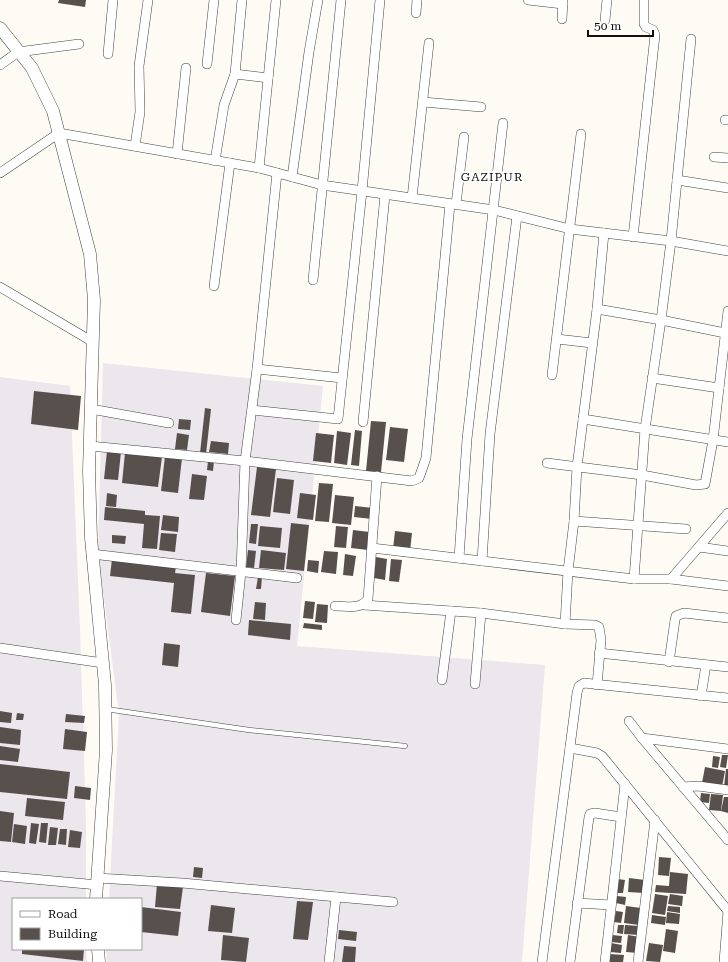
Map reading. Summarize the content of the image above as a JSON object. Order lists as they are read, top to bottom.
{
  "districts": ["GAZIPUR"],
  "legend": ["Road", "Building"],
  "scale_bar": "50 m"
}
